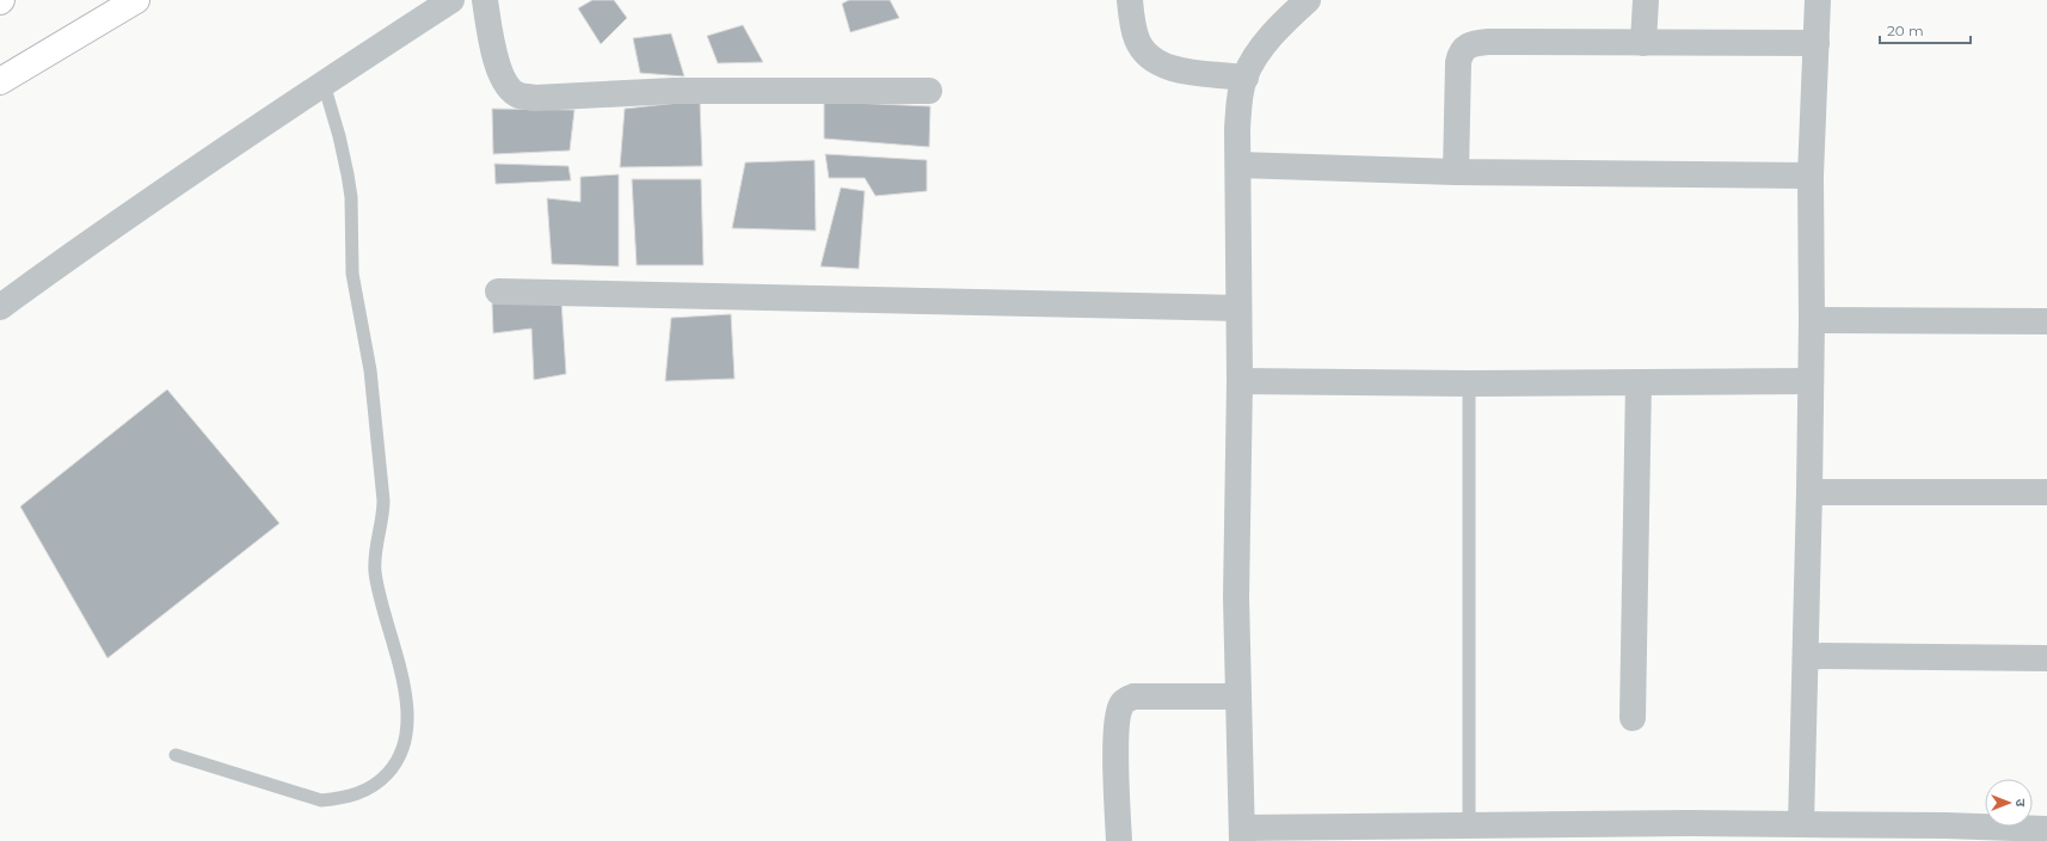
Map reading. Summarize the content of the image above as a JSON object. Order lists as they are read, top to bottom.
{
  "scale_bar": "20 m",
  "north": "right"
}
